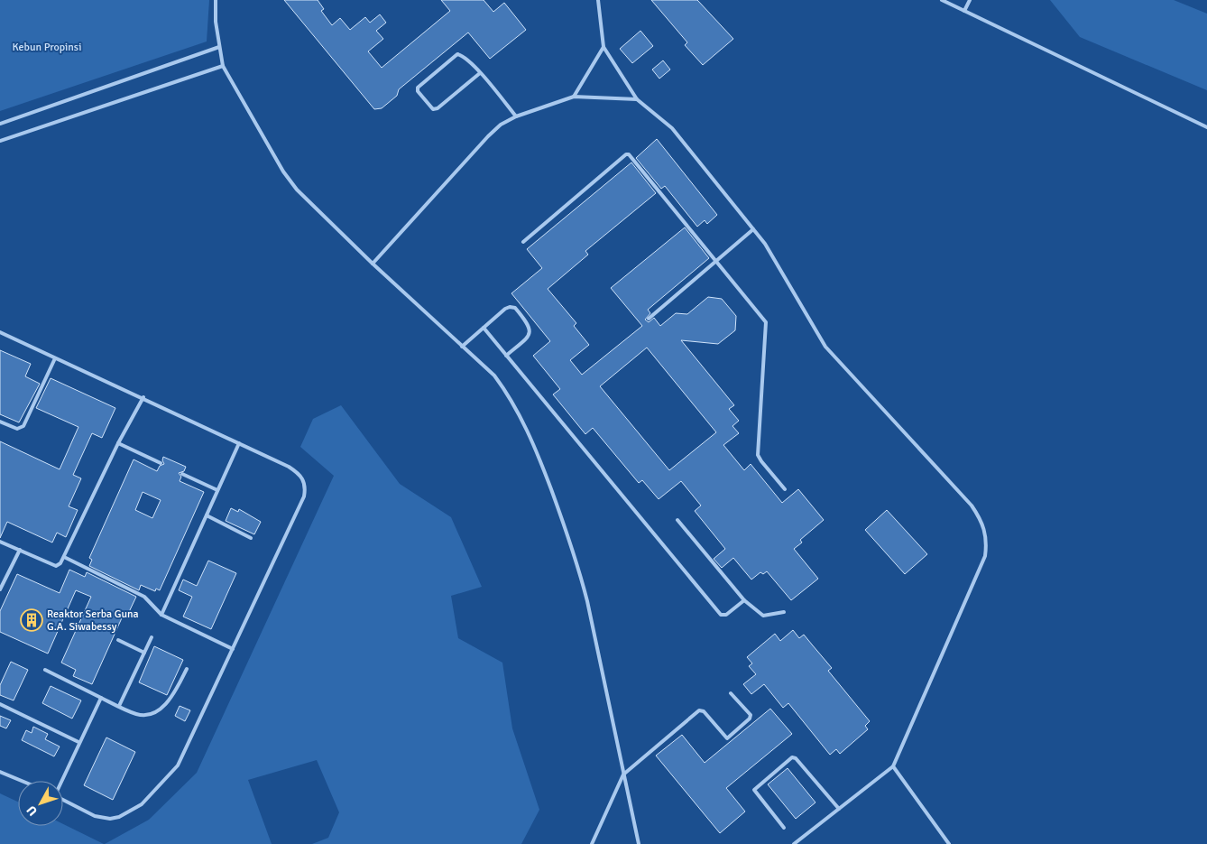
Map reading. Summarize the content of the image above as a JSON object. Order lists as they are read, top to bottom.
{
  "parks": ["Kebun Propinsi"],
  "places": {
    "building": ["Reaktor Serba Guna G.A. Siwabessy"]
  },
  "north": "bottom left"
}
